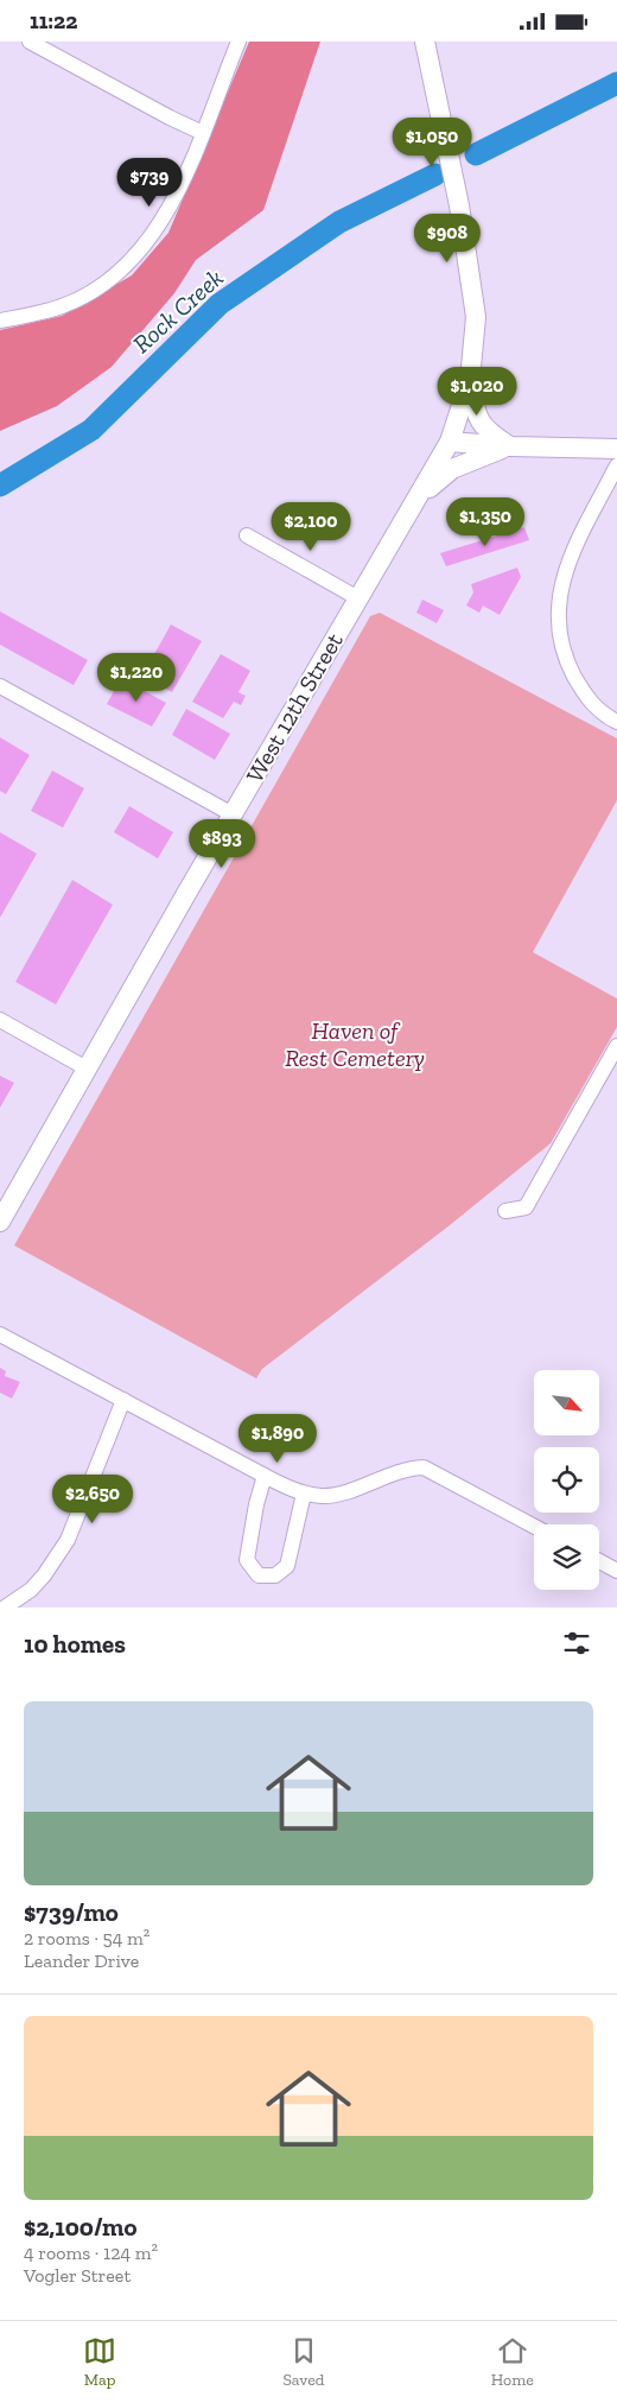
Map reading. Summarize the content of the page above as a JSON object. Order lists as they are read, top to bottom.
{
  "streets": {
    "main road": ["West 12th Street"]
  },
  "water": ["Rock Creek"],
  "parks": ["Haven of Rest Cemetery"],
  "north": "bottom right",
  "page": {
    "status": "11:22",
    "price": [
      "$1,050",
      "$739",
      "$908",
      "$1,020",
      "$1,350",
      "$2,100",
      "$1,220",
      "$893",
      "$1,890",
      "$2,650"
    ],
    "heading": "10 homes",
    "list": [
      {
        "name": "$739/mo",
        "note": "2 rooms · 54 m² · Leander Drive"
      },
      {
        "name": "$2,100/mo",
        "note": "4 rooms · 124 m² · Vogler Street"
      }
    ],
    "tabs": ["Map", "Saved", "Home"]
  }
}
